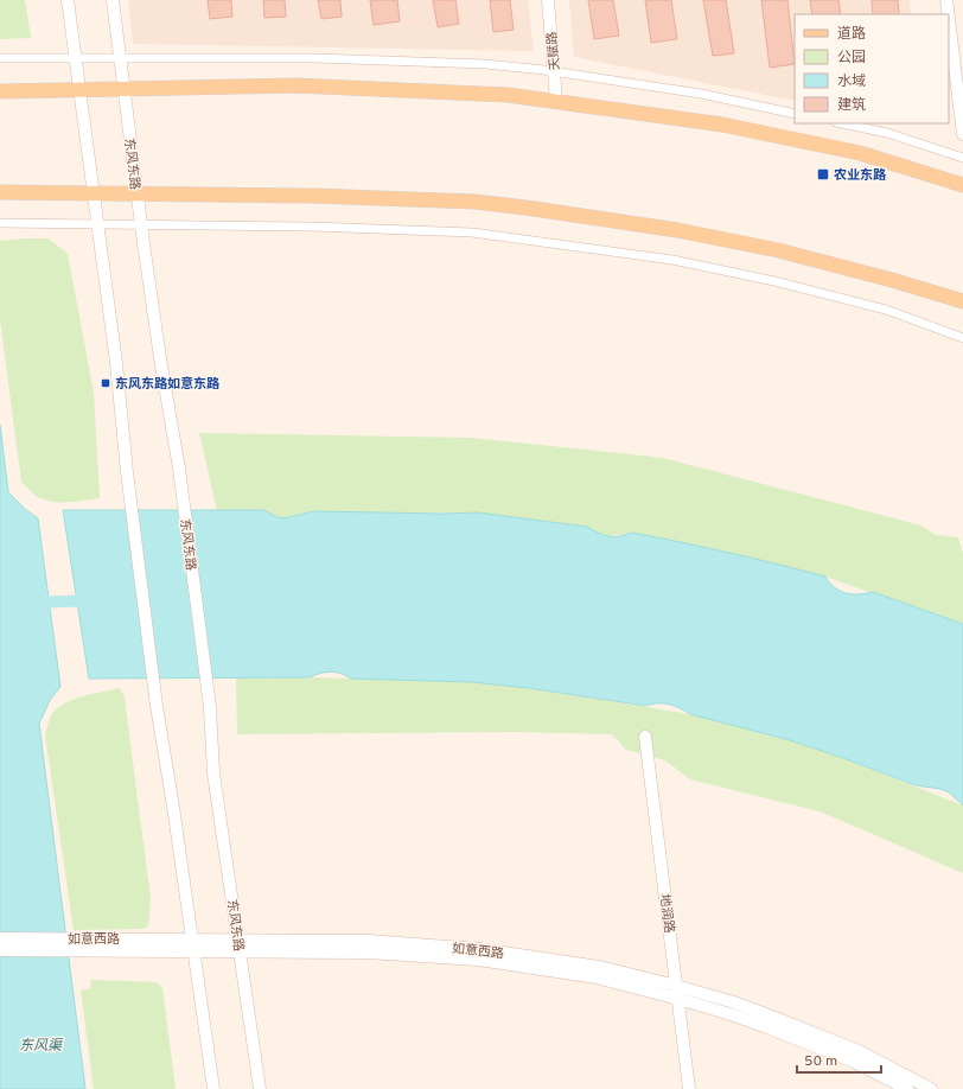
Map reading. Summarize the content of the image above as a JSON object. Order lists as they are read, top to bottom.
{
  "streets": {
    "main road": [
      "天赋路",
      "东风东路",
      "地润路",
      "如意西路"
    ]
  },
  "crossings": [
    ["东风东路", "如意西路"],
    ["地润路", "如意西路"]
  ],
  "water": ["东风渠"],
  "places": {
    "transit": ["农业东路", "东风东路如意东路"]
  },
  "legend": [
    "道路",
    "公园",
    "水域",
    "建筑"
  ],
  "scale_bar": "50 m"
}
